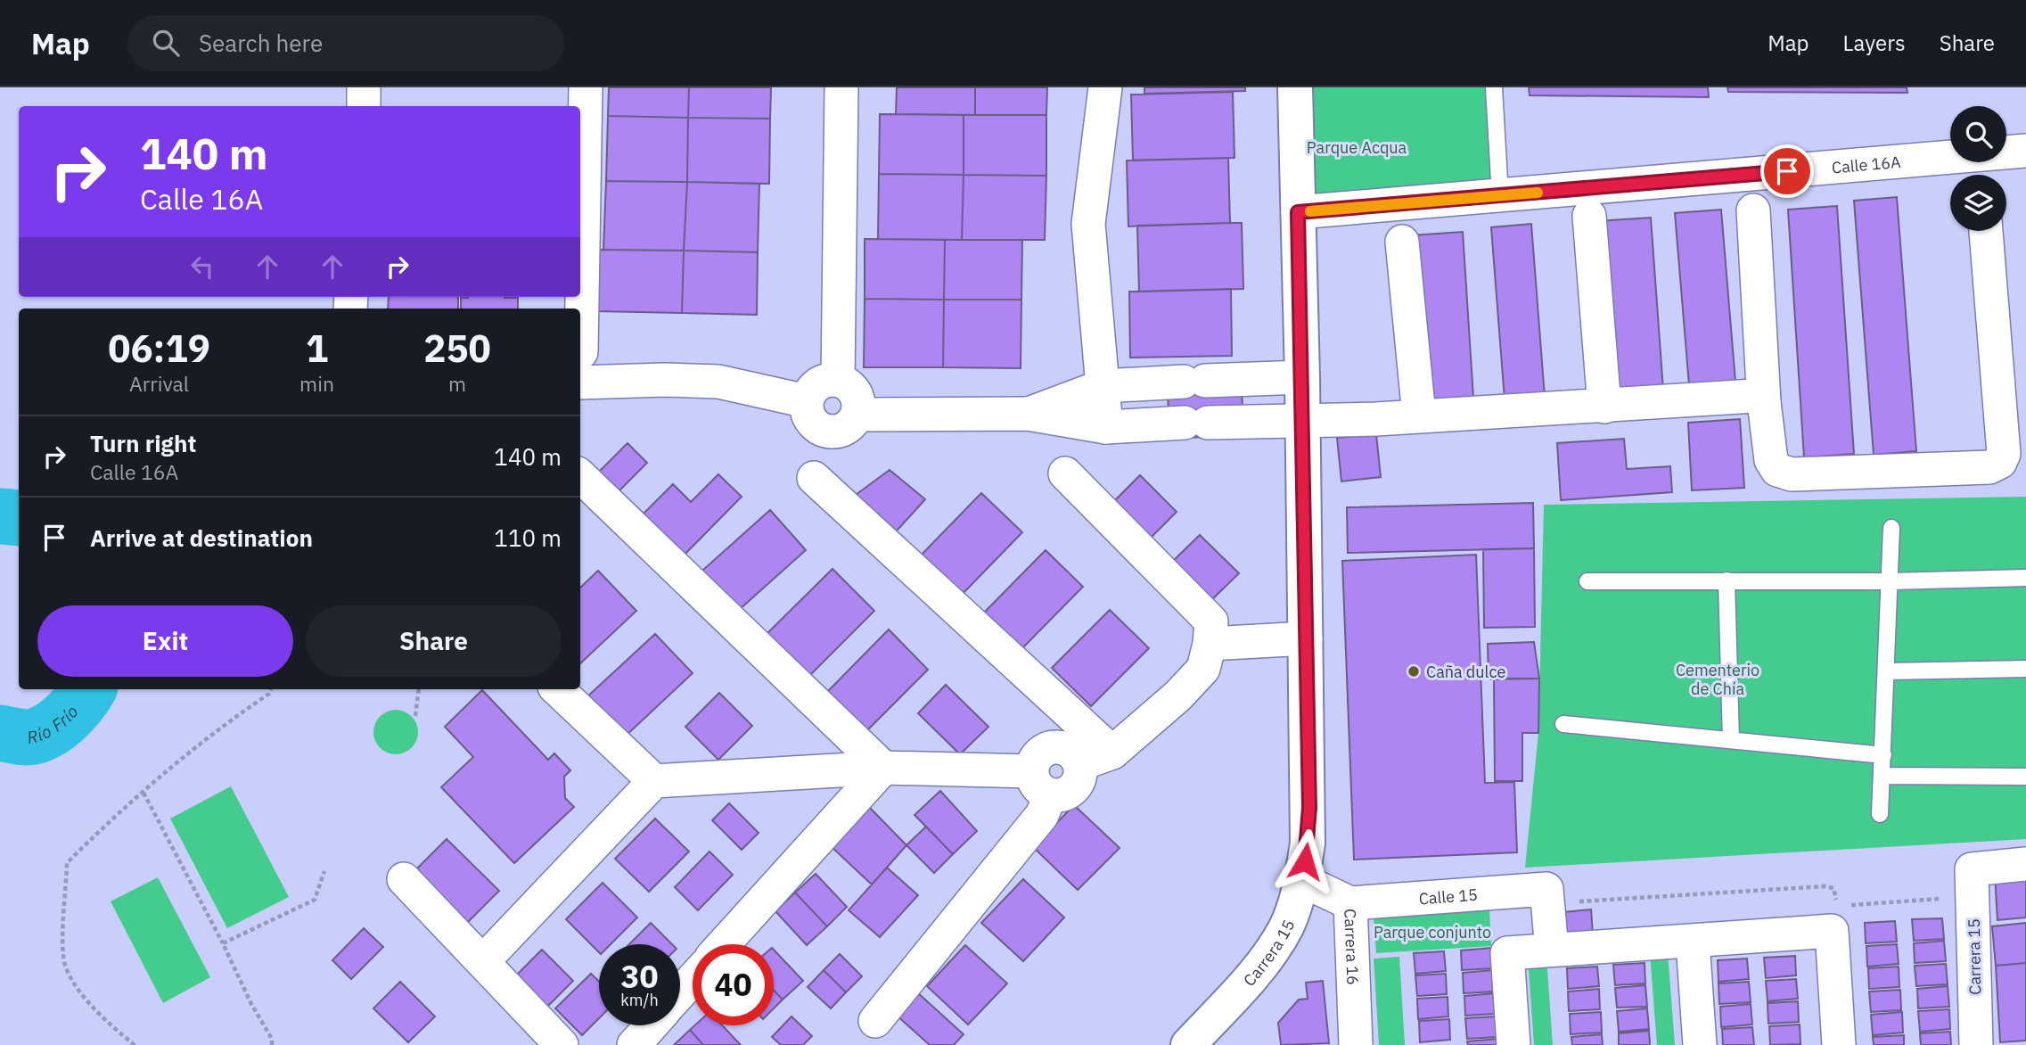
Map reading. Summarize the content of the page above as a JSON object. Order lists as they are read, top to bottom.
{
  "streets": {
    "street": [
      "Calle 16A",
      "Calle 15",
      "Carrera 16",
      "Carrera 15"
    ]
  },
  "crossings": [
    ["Calle 16A", "Carrera 15"],
    ["Calle 15", "Carrera 16"],
    ["Carrera 16", "Carrera 15"]
  ],
  "water": ["Río Frío"],
  "parks": ["Parque Acqua", "Cementerio de Chía", "Parque conjunto"],
  "places": ["Caña dulce"],
  "page": {
    "header": "Map",
    "search": "Search here",
    "nav": ["Map", "Layers", "Share"],
    "turn": ["140 m", "Calle 16A"],
    "eta": [
      "06:19",
      "Arrival",
      "1",
      "min",
      "250",
      "m"
    ],
    "list": [
      {
        "name": "Turn right",
        "note": "Calle 16A",
        "value": "140 m"
      },
      {
        "name": "Arrive at destination",
        "value": "110 m"
      }
    ],
    "buttons": ["Exit", "Share"],
    "speed": "30 km/h",
    "limit": "40"
  }
}
